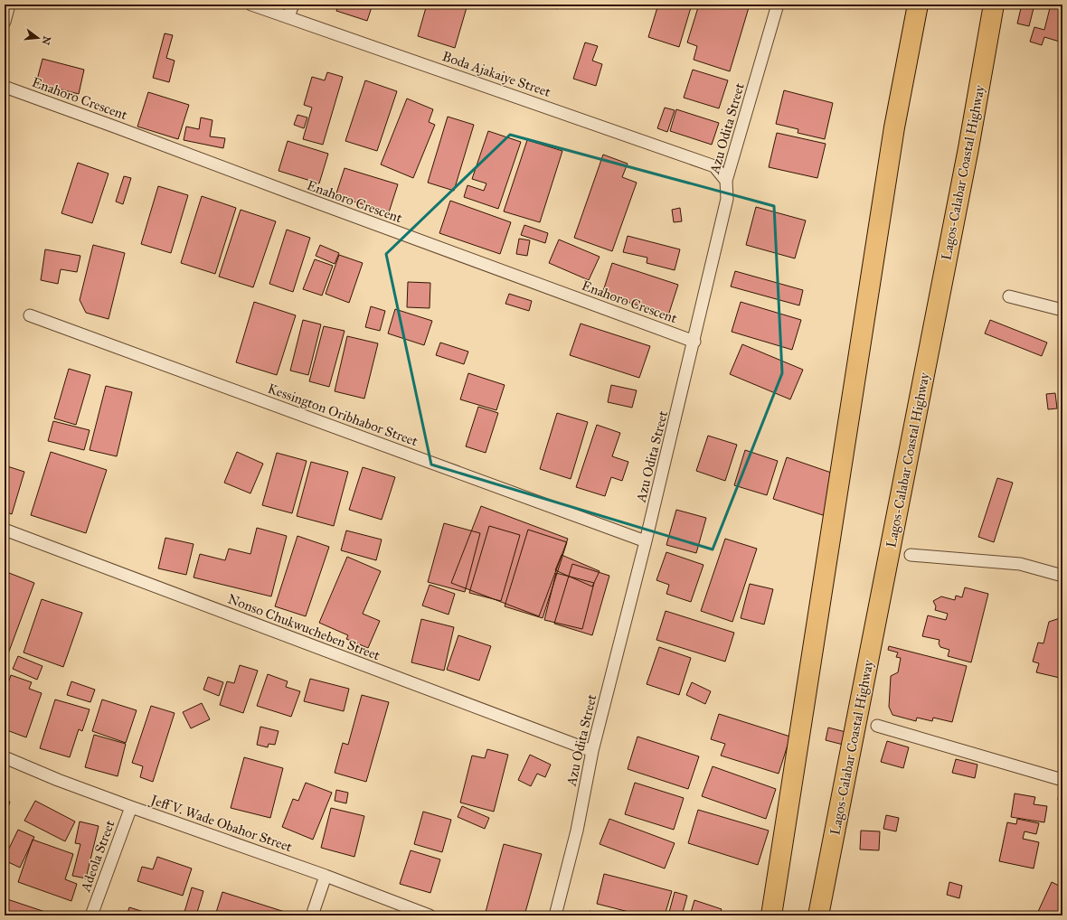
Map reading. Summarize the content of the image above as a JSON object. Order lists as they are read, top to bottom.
{
  "streets": {
    "highway": ["Lagos-Calabar Coastal Highway"],
    "street": [
      "Boda Ajakaiye Street",
      "Enahoro Crescent",
      "Azu Odita Street",
      "Kessington Oribhabor Street",
      "Nonso Chukwucheben Street",
      "Jeff V. Wade Obahor Street",
      "Adeola Street"
    ]
  },
  "crossings": [
    ["Boda Ajakaiye Street", "Azu Odita Street"],
    ["Enahoro Crescent", "Azu Odita Street"],
    ["Azu Odita Street", "Kessington Oribhabor Street"],
    ["Azu Odita Street", "Nonso Chukwucheben Street"],
    ["Jeff V. Wade Obahor Street", "Adeola Street"]
  ],
  "north": "right"
}
